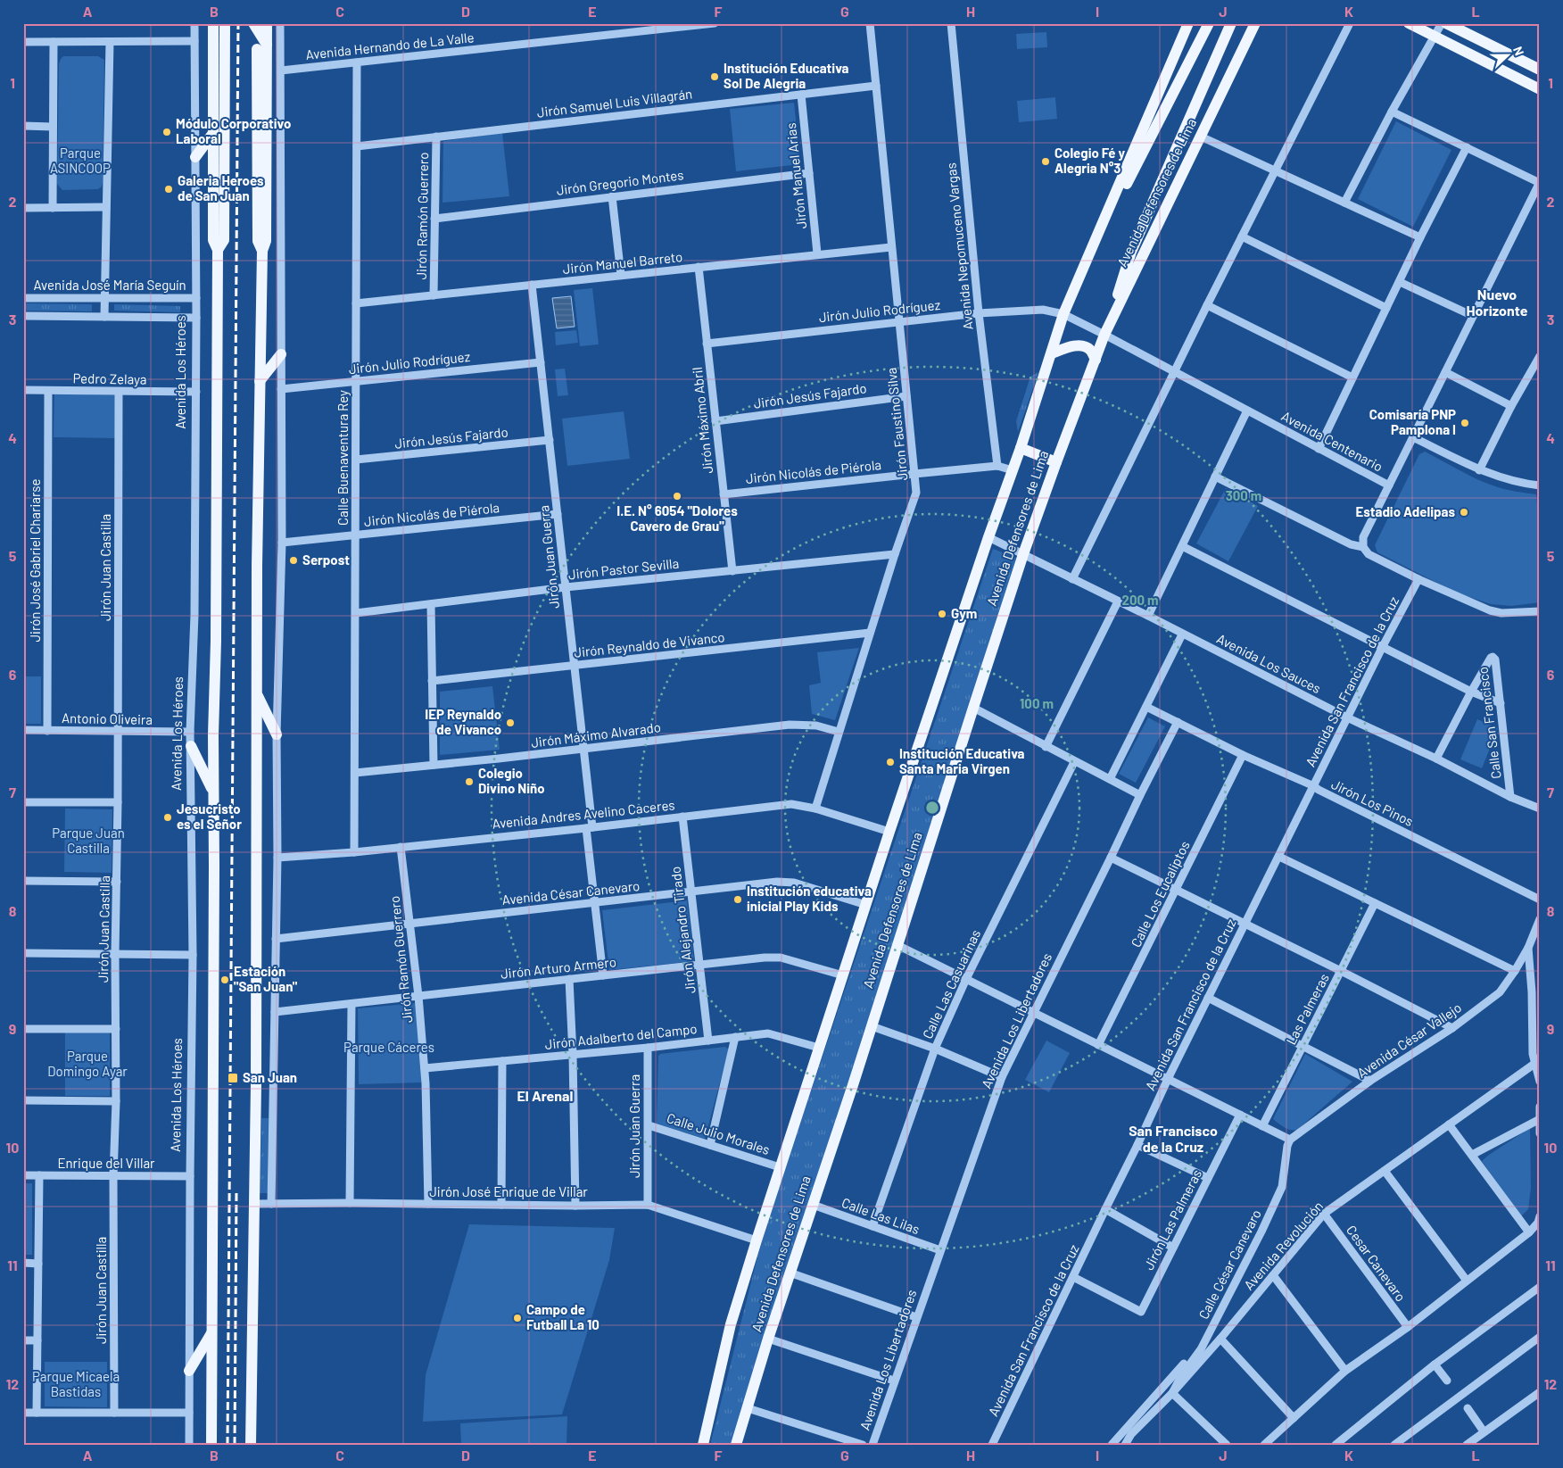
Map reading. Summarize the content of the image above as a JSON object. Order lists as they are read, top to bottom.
{
  "streets": {
    "main road": ["Avenida Defensores de Lima"],
    "street": [
      "Avenida Hernando de La Valle",
      "Jirón Samuel Luis Villagrán",
      "Jirón Manuel Arias",
      "Jirón Gregorio Montes",
      "Jirón Ramón Guerrero",
      "Avenida Nepomuceno Vargas",
      "Jirón Manuel Barreto",
      "Avenida José María Seguín",
      "Jirón Julio Rodríguez",
      "Avenida Los Héroes",
      "Pedro Zelaya",
      "Jirón Jesús Fajardo",
      "Jirón Máximo Abril",
      "Jirón Faustino Silva",
      "Avenida Centenario",
      "Calle Buenaventura Rey",
      "Jirón Nicolás de Piérola",
      "Jirón Juan Guerra",
      "Jirón José Gabriel Chariarse",
      "Jirón Juan Castilla",
      "Jirón Pastor Sevilla",
      "Jirón Reynaldo de Vivanco",
      "Avenida Los Sauces",
      "Avenida San Francisco de la Cruz",
      "Antonio Oliveira",
      "Calle San Francisco",
      "Jirón Máximo Alvarado",
      "Jirón Los Pinos",
      "Avenida Andres Avelino Caceres",
      "Avenida César Canevaro",
      "Calle Los Eucaliptos",
      "Jirón Alejandro Tirado",
      "Jirón Arturo Armero",
      "Calle Las Casuarinas",
      "Las Palmeras",
      "Avenida Los Libertadores",
      "Jirón Adalberto del Campo",
      "Avenida César Vallejo",
      "Calle Julio Morales",
      "Enrique del Villar",
      "Jirón José Enrique de Villar",
      "Calle Las Lilas",
      "Jirón Las Palmeras",
      "Avenida Revolución",
      "Cesar Canevaro",
      "Calle César Canevaro"
    ]
  },
  "crossings": [
    ["Avenida Hernando de La Valle", "Calle Buenaventura Rey"],
    ["Jirón Samuel Luis Villagrán", "Jirón Manuel Arias"],
    ["Jirón Samuel Luis Villagrán", "Jirón Ramón Guerrero"],
    ["Jirón Samuel Luis Villagrán", "Jirón Faustino Silva"],
    ["Jirón Samuel Luis Villagrán", "Calle Buenaventura Rey"],
    ["Jirón Manuel Arias", "Jirón Gregorio Montes"],
    ["Jirón Manuel Arias", "Jirón Manuel Barreto"],
    ["Jirón Gregorio Montes", "Jirón Ramón Guerrero"],
    ["Avenida Defensores de Lima", "Jirón Julio Rodríguez"],
    ["Avenida Defensores de Lima", "Avenida Centenario"],
    ["Avenida Defensores de Lima", "Jirón Nicolás de Piérola"],
    ["Avenida Defensores de Lima", "Avenida Los Sauces"],
    ["Avenida Defensores de Lima", "Avenida Andres Avelino Caceres"],
    ["Avenida Defensores de Lima", "Avenida César Canevaro"],
    ["Avenida Defensores de Lima", "Jirón Arturo Armero"],
    ["Avenida Defensores de Lima", "Jirón Adalberto del Campo"],
    ["Avenida Defensores de Lima", "Calle Julio Morales"],
    ["Avenida Defensores de Lima", "Jirón José Enrique de Villar"],
    ["Avenida Defensores de Lima", "Calle Las Lilas"],
    ["Jirón Ramón Guerrero", "Jirón Manuel Barreto"],
    ["Jirón Ramón Guerrero", "Avenida Andres Avelino Caceres"],
    ["Jirón Ramón Guerrero", "Avenida César Canevaro"],
    ["Jirón Ramón Guerrero", "Jirón Arturo Armero"],
    ["Jirón Ramón Guerrero", "Jirón Adalberto del Campo"],
    ["Jirón Ramón Guerrero", "Jirón José Enrique de Villar"],
    ["Avenida Nepomuceno Vargas", "Jirón Julio Rodríguez"],
    ["Avenida Nepomuceno Vargas", "Jirón Nicolás de Piérola"],
    ["Jirón Manuel Barreto", "Jirón Máximo Abril"],
    ["Jirón Manuel Barreto", "Jirón Faustino Silva"],
    ["Jirón Manuel Barreto", "Calle Buenaventura Rey"],
    ["Jirón Manuel Barreto", "Jirón Juan Guerra"],
    ["Avenida José María Seguín", "Avenida Los Héroes"],
    ["Jirón Julio Rodríguez", "Jirón Máximo Abril"],
    ["Jirón Julio Rodríguez", "Jirón Faustino Silva"],
    ["Jirón Julio Rodríguez", "Avenida Centenario"],
    ["Jirón Julio Rodríguez", "Calle Buenaventura Rey"],
    ["Jirón Julio Rodríguez", "Jirón Juan Guerra"],
    ["Avenida Los Héroes", "Pedro Zelaya"],
    ["Avenida Los Héroes", "Antonio Oliveira"],
    ["Avenida Los Héroes", "Enrique del Villar"],
    ["Pedro Zelaya", "Jirón José Gabriel Chariarse"],
    ["Pedro Zelaya", "Jirón Juan Castilla"],
    ["Jirón Jesús Fajardo", "Jirón Máximo Abril"],
    ["Jirón Jesús Fajardo", "Jirón Faustino Silva"],
    ["Jirón Jesús Fajardo", "Calle Buenaventura Rey"],
    ["Jirón Jesús Fajardo", "Jirón Juan Guerra"],
    ["Jirón Máximo Abril", "Jirón Nicolás de Piérola"],
    ["Jirón Máximo Abril", "Jirón Pastor Sevilla"],
    ["Jirón Faustino Silva", "Jirón Nicolás de Piérola"],
    ["Jirón Faustino Silva", "Jirón Pastor Sevilla"],
    ["Jirón Faustino Silva", "Jirón Reynaldo de Vivanco"],
    ["Jirón Faustino Silva", "Jirón Máximo Alvarado"],
    ["Jirón Faustino Silva", "Avenida Andres Avelino Caceres"],
    ["Calle Buenaventura Rey", "Jirón Nicolás de Piérola"],
    ["Calle Buenaventura Rey", "Jirón Pastor Sevilla"],
    ["Calle Buenaventura Rey", "Jirón Máximo Alvarado"],
    ["Calle Buenaventura Rey", "Avenida Andres Avelino Caceres"],
    ["Jirón Nicolás de Piérola", "Jirón Juan Guerra"],
    ["Jirón Juan Guerra", "Jirón Pastor Sevilla"],
    ["Jirón Juan Guerra", "Jirón Reynaldo de Vivanco"],
    ["Jirón Juan Guerra", "Jirón Máximo Alvarado"],
    ["Jirón Juan Guerra", "Avenida Andres Avelino Caceres"],
    ["Jirón Juan Guerra", "Avenida César Canevaro"],
    ["Jirón Juan Guerra", "Jirón Arturo Armero"],
    ["Jirón Juan Guerra", "Jirón Adalberto del Campo"],
    ["Jirón Juan Guerra", "Calle Julio Morales"],
    ["Jirón Juan Guerra", "Jirón José Enrique de Villar"],
    ["Jirón José Gabriel Chariarse", "Antonio Oliveira"],
    ["Jirón Juan Castilla", "Antonio Oliveira"],
    ["Jirón Juan Castilla", "Enrique del Villar"],
    ["Avenida Los Sauces", "Avenida San Francisco de la Cruz"],
    ["Avenida Los Sauces", "Calle San Francisco"],
    ["Avenida San Francisco de la Cruz", "Jirón Los Pinos"],
    ["Avenida San Francisco de la Cruz", "Jirón Las Palmeras"],
    ["Jirón Los Pinos", "Calle Los Eucaliptos"],
    ["Jirón Los Pinos", "Avenida Los Libertadores"],
    ["Avenida Andres Avelino Caceres", "Jirón Alejandro Tirado"],
    ["Avenida César Canevaro", "Jirón Alejandro Tirado"],
    ["Jirón Alejandro Tirado", "Jirón Arturo Armero"],
    ["Jirón Alejandro Tirado", "Jirón Adalberto del Campo"],
    ["Calle Las Casuarinas", "Calle Las Lilas"],
    ["Avenida Los Libertadores", "Calle Las Lilas"],
    ["Avenida César Vallejo", "Calle César Canevaro"],
    ["Avenida Revolución", "Cesar Canevaro"],
    ["Avenida Revolución", "Calle César Canevaro"]
  ],
  "districts": ["Nuevo Horizonte", "El Arenal", "San Francisco de la Cruz"],
  "parks": [
    "Parque ASINCOOP",
    "Parque Juan Castilla",
    "Parque Cáceres",
    "Parque Domingo Ayar",
    "Parque Micaela Bastidas"
  ],
  "places": {
    "other": [
      "Institución Educativa Sol De Alegria",
      "Módulo Corporativo Laboral",
      "Colegio Fé y Alegria N°3",
      "Galeria Heroes de San Juan",
      "Comisaría PNP Pamplona I",
      "I.E. N° 6054 \"Dolores Cavero de Grau\"",
      "Estadio Adelipas",
      "Serpost",
      "Gym",
      "IEP Reynaldo de Vivanco",
      "Institución Educativa Santa Maria Virgen",
      "Colegio Divino Niño",
      "Jesucristo es el Señor",
      "Institución educativa inicial Play Kids",
      "Estación \"San Juan\"",
      "Campo de Futball La 10"
    ],
    "transit": ["San Juan"]
  },
  "north": "right",
  "grid": {
    "columns": [
      "A",
      "B",
      "C",
      "D",
      "E",
      "F",
      "G",
      "H",
      "I",
      "J",
      "K",
      "L"
    ],
    "rows": [
      "1",
      "2",
      "3",
      "4",
      "5",
      "6",
      "7",
      "8",
      "9",
      "10",
      "11",
      "12"
    ]
  },
  "rings": ["300 m", "200 m", "100 m"]
}
